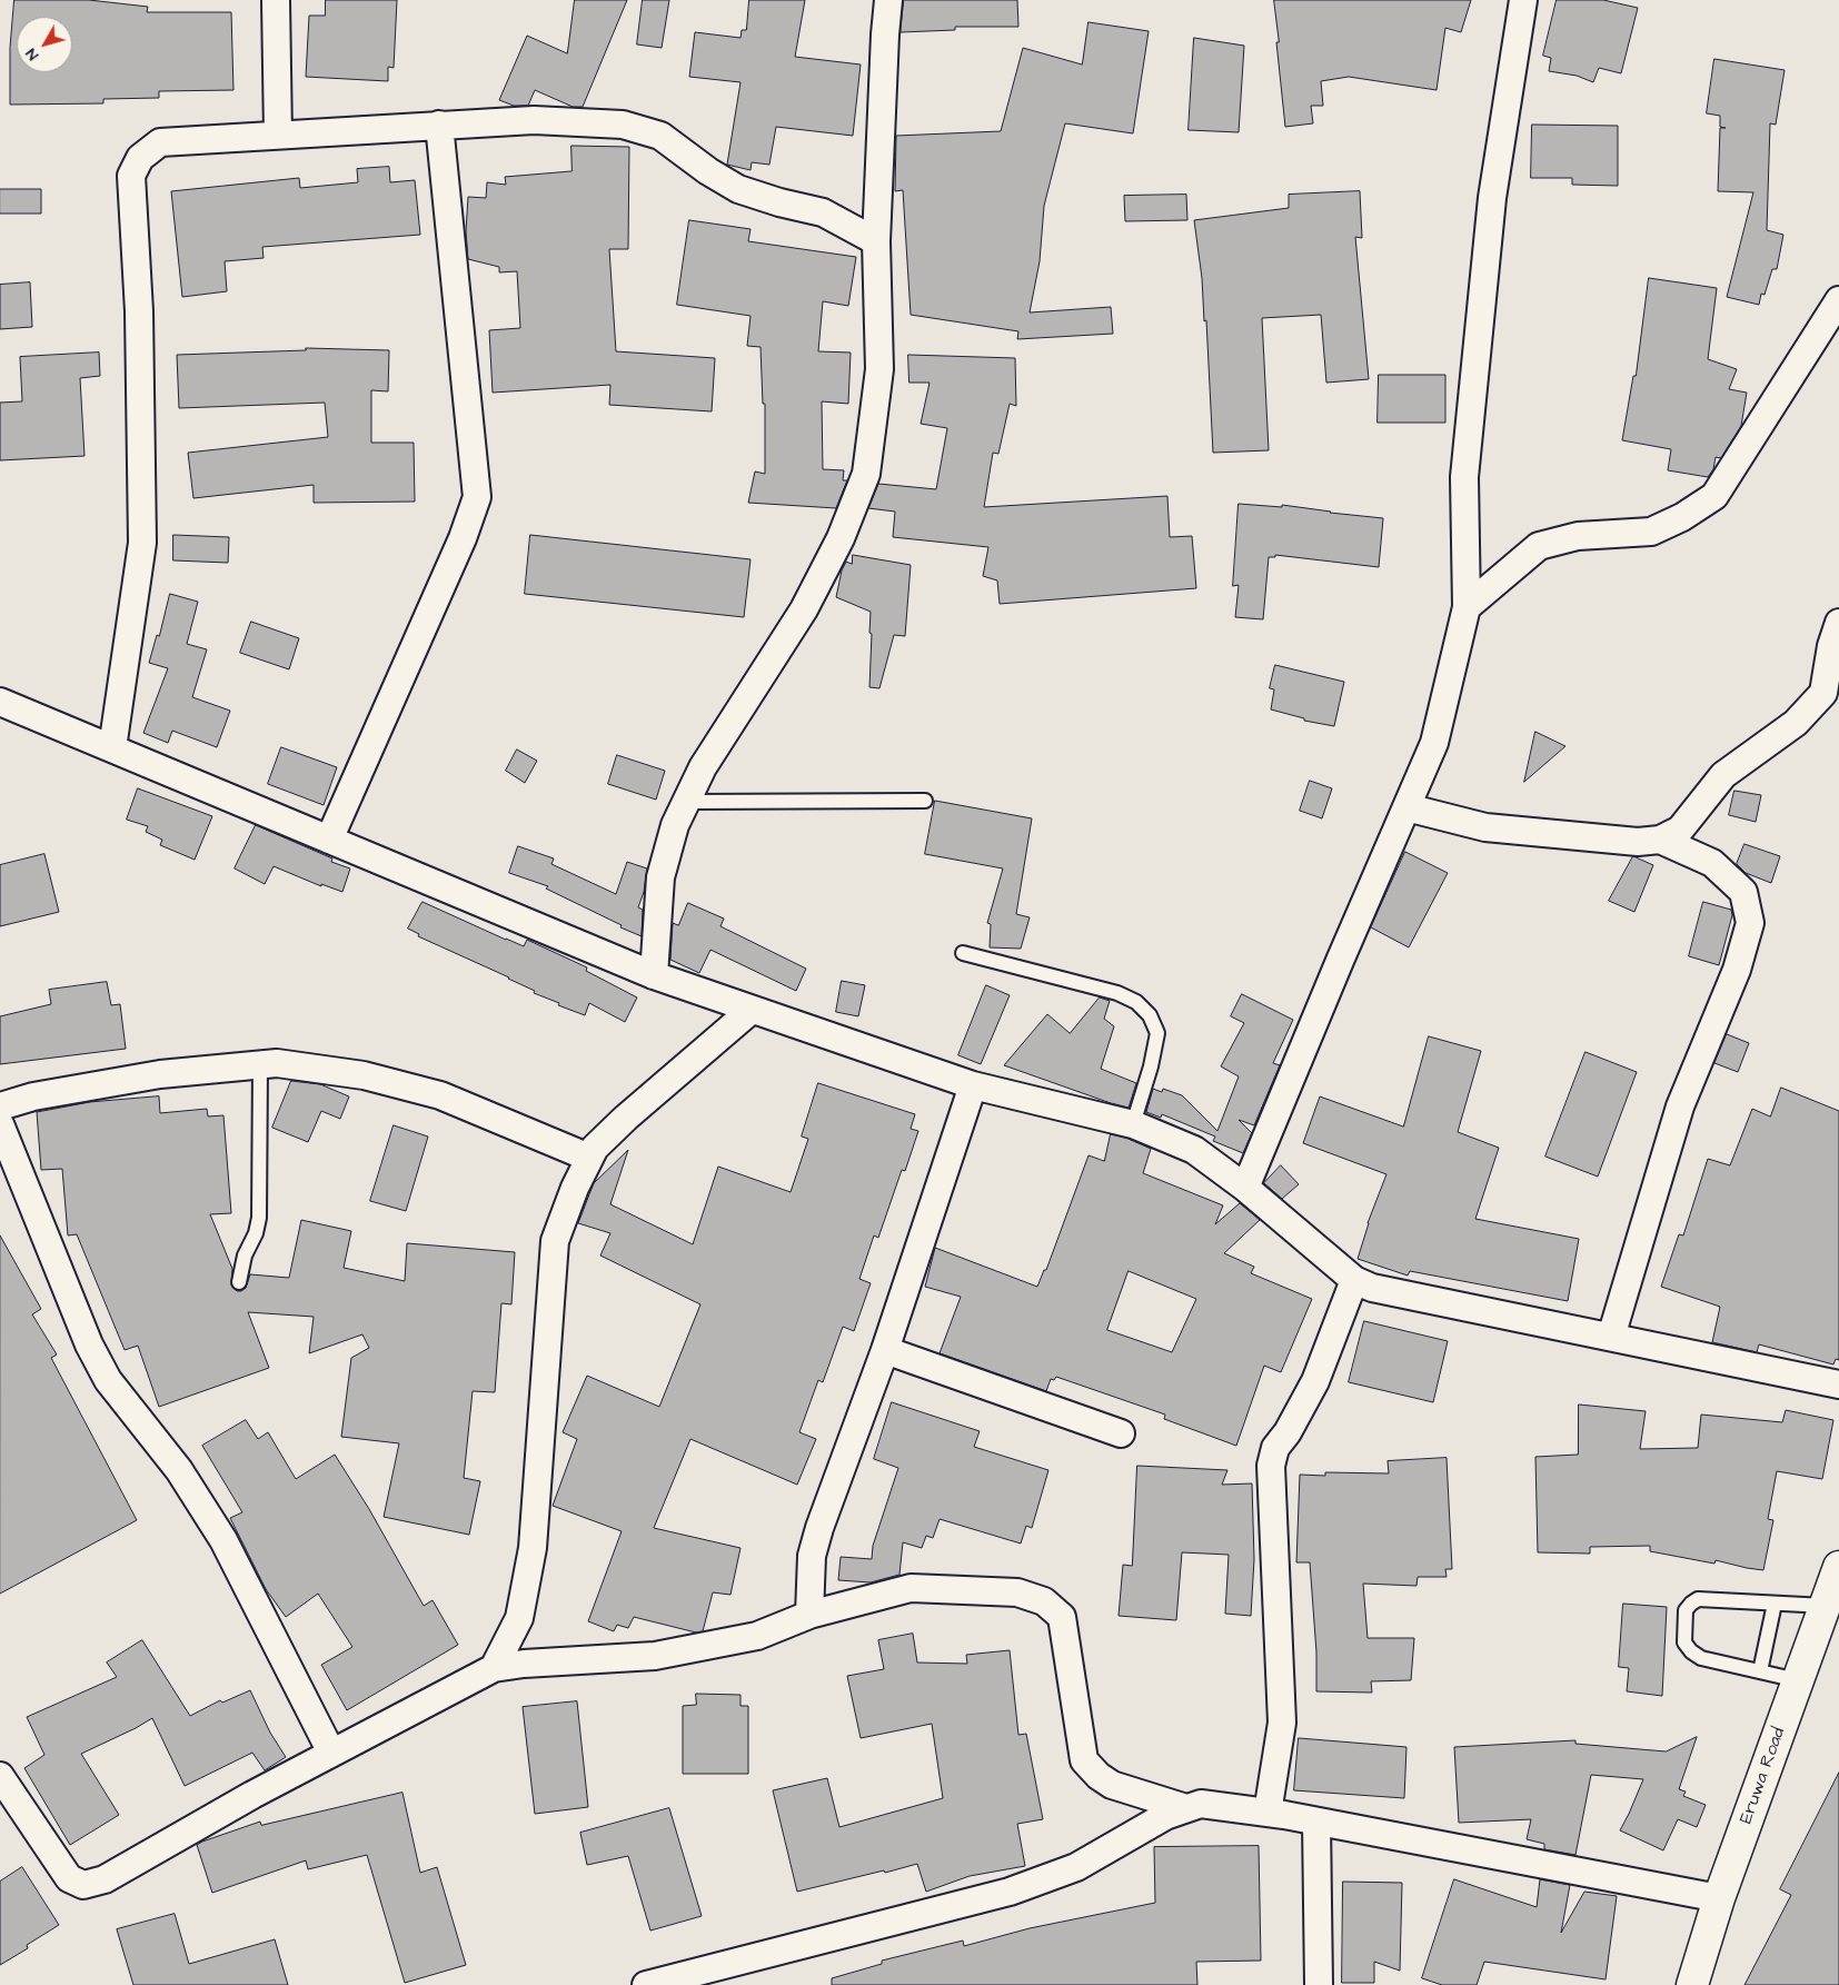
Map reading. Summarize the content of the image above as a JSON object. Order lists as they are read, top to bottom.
{
  "streets": {
    "main road": ["Eruwa Road"]
  },
  "north": "bottom left"
}
